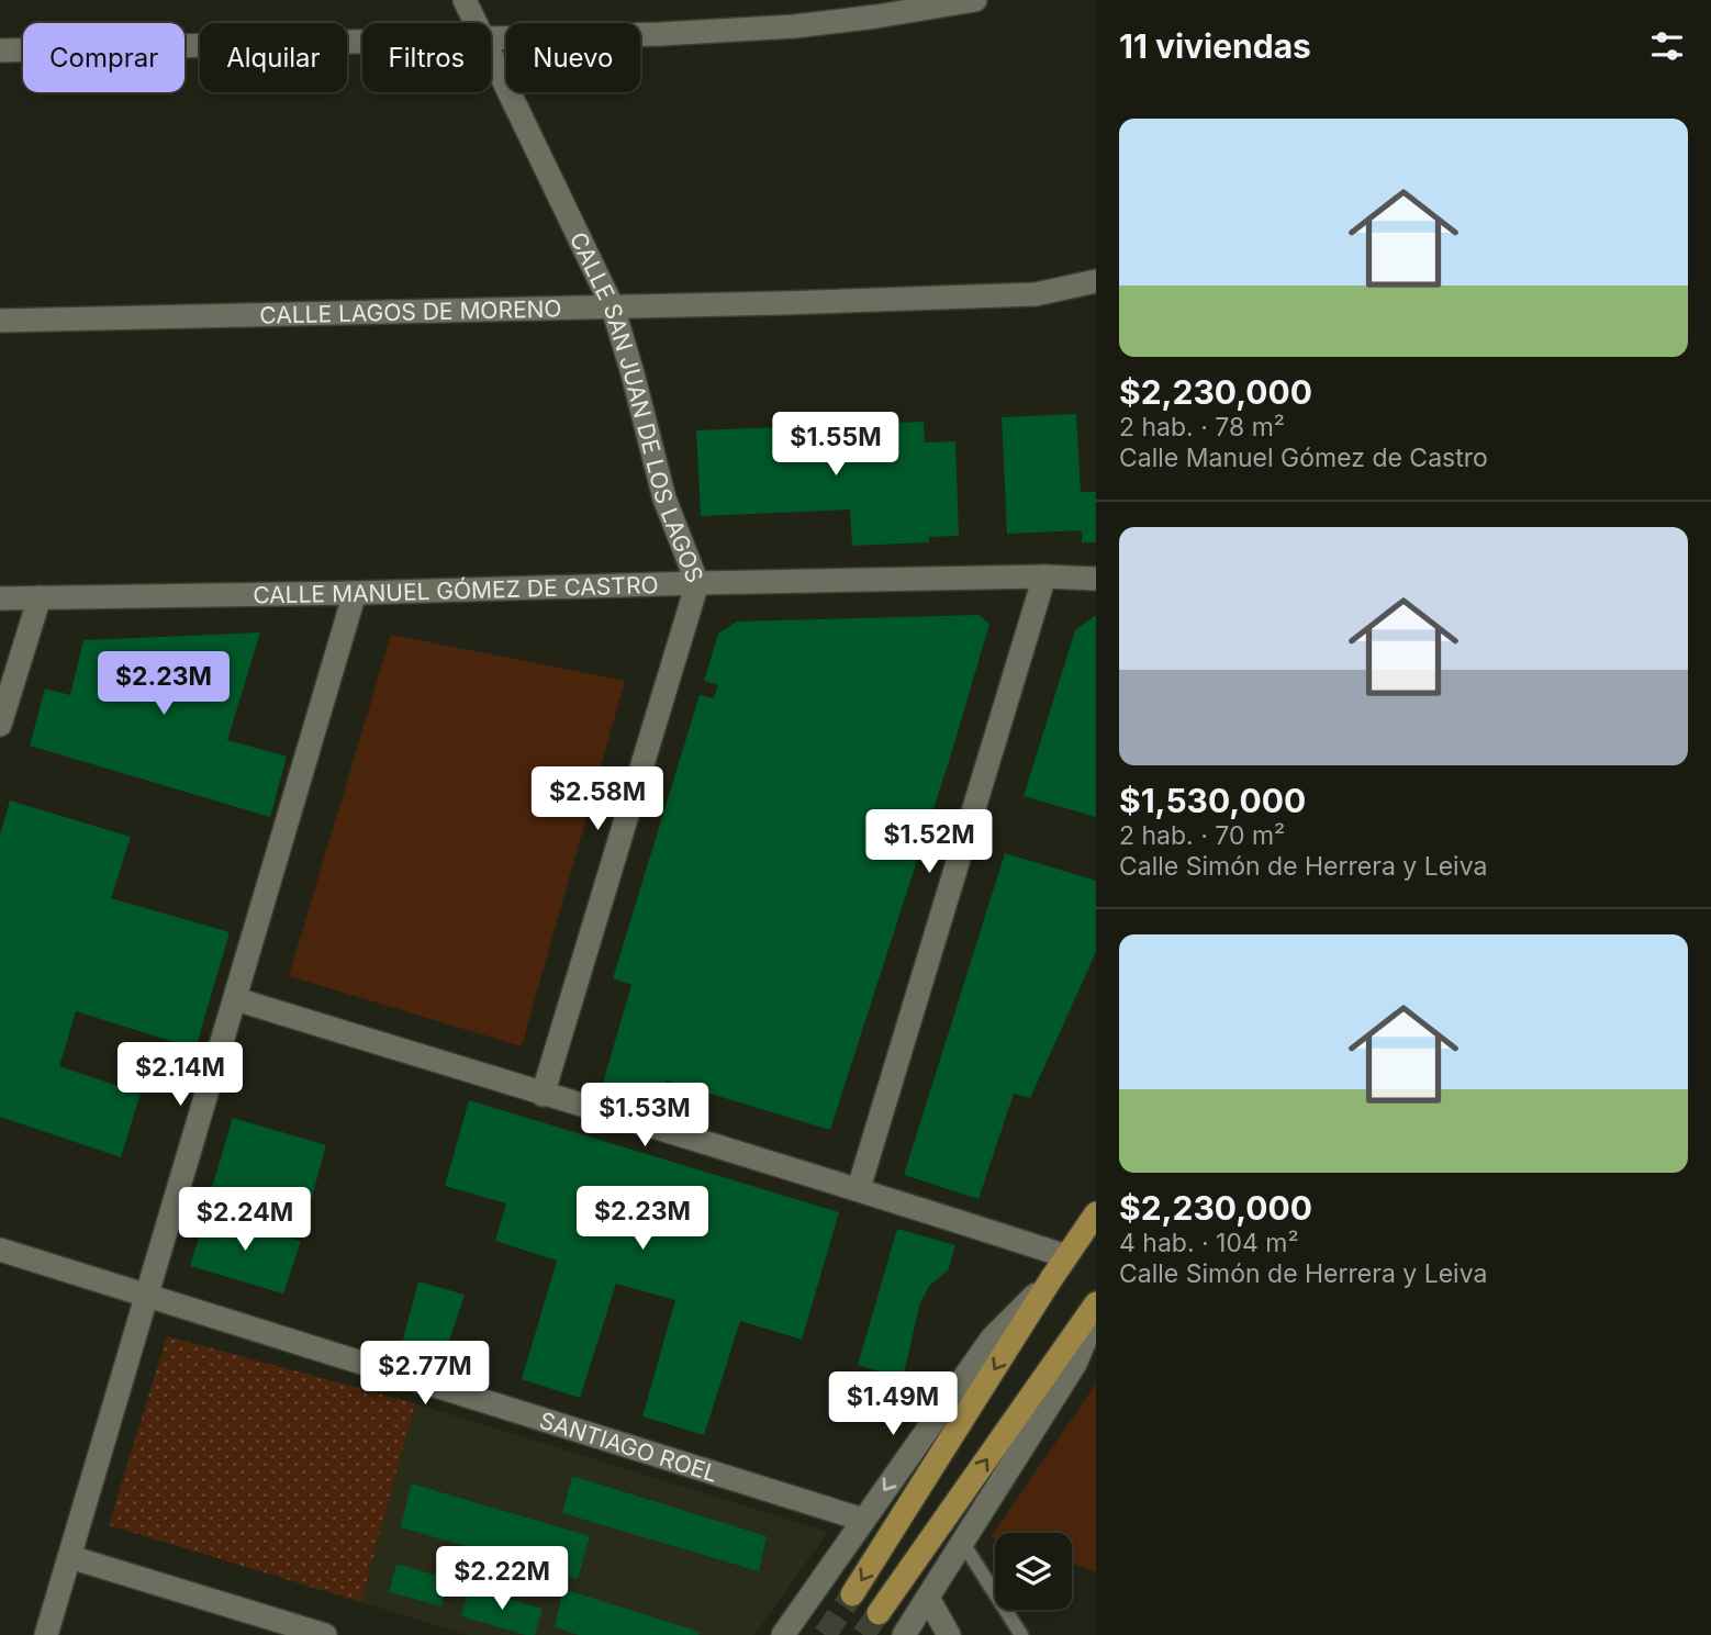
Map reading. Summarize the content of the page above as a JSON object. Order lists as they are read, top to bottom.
{
  "streets": {
    "street": [
      "CALLE LAGOS DE MORENO",
      "CALLE SAN JUAN DE LOS LAGOS",
      "CALLE MANUEL GÓMEZ DE CASTRO",
      "SANTIAGO ROEL"
    ]
  },
  "crossings": [
    ["CALLE LAGOS DE MORENO", "CALLE SAN JUAN DE LOS LAGOS"],
    ["CALLE SAN JUAN DE LOS LAGOS", "CALLE MANUEL GÓMEZ DE CASTRO"]
  ],
  "page": {
    "heading": "11 viviendas",
    "chip": [
      "Comprar",
      "Alquilar",
      "Filtros",
      "Nuevo"
    ],
    "list": [
      {
        "name": "$2,230,000",
        "note": "2 hab. · 78 m² · Calle Manuel Gómez de Castro"
      },
      {
        "name": "$1,530,000",
        "note": "2 hab. · 70 m² · Calle Simón de Herrera y Leiva"
      },
      {
        "name": "$2,230,000",
        "note": "4 hab. · 104 m² · Calle Simón de Herrera y Leiva"
      }
    ],
    "price": [
      "$1.55M",
      "$2.23M",
      "$2.58M",
      "$1.52M",
      "$2.14M",
      "$1.53M",
      "$2.23M",
      "$2.24M",
      "$2.77M",
      "$1.49M",
      "$2.22M"
    ]
  }
}
